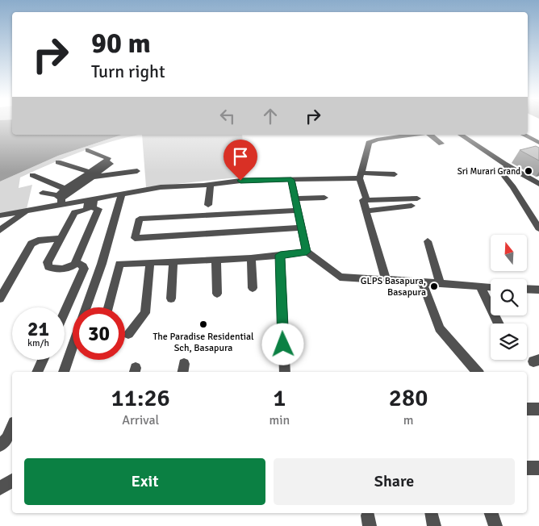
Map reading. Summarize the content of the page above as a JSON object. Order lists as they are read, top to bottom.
{
  "places": ["Sri Murari Grand", "GLPS Basapura, Basapura", "The Paradise Residential Sch, Basapura"],
  "north": "top",
  "page": {
    "turn": ["90 m", "Turn right"],
    "speed": "21 km/h",
    "limit": "30",
    "eta": [
      "11:26",
      "Arrival",
      "1",
      "min",
      "280",
      "m"
    ],
    "buttons": ["Exit", "Share"]
  }
}
